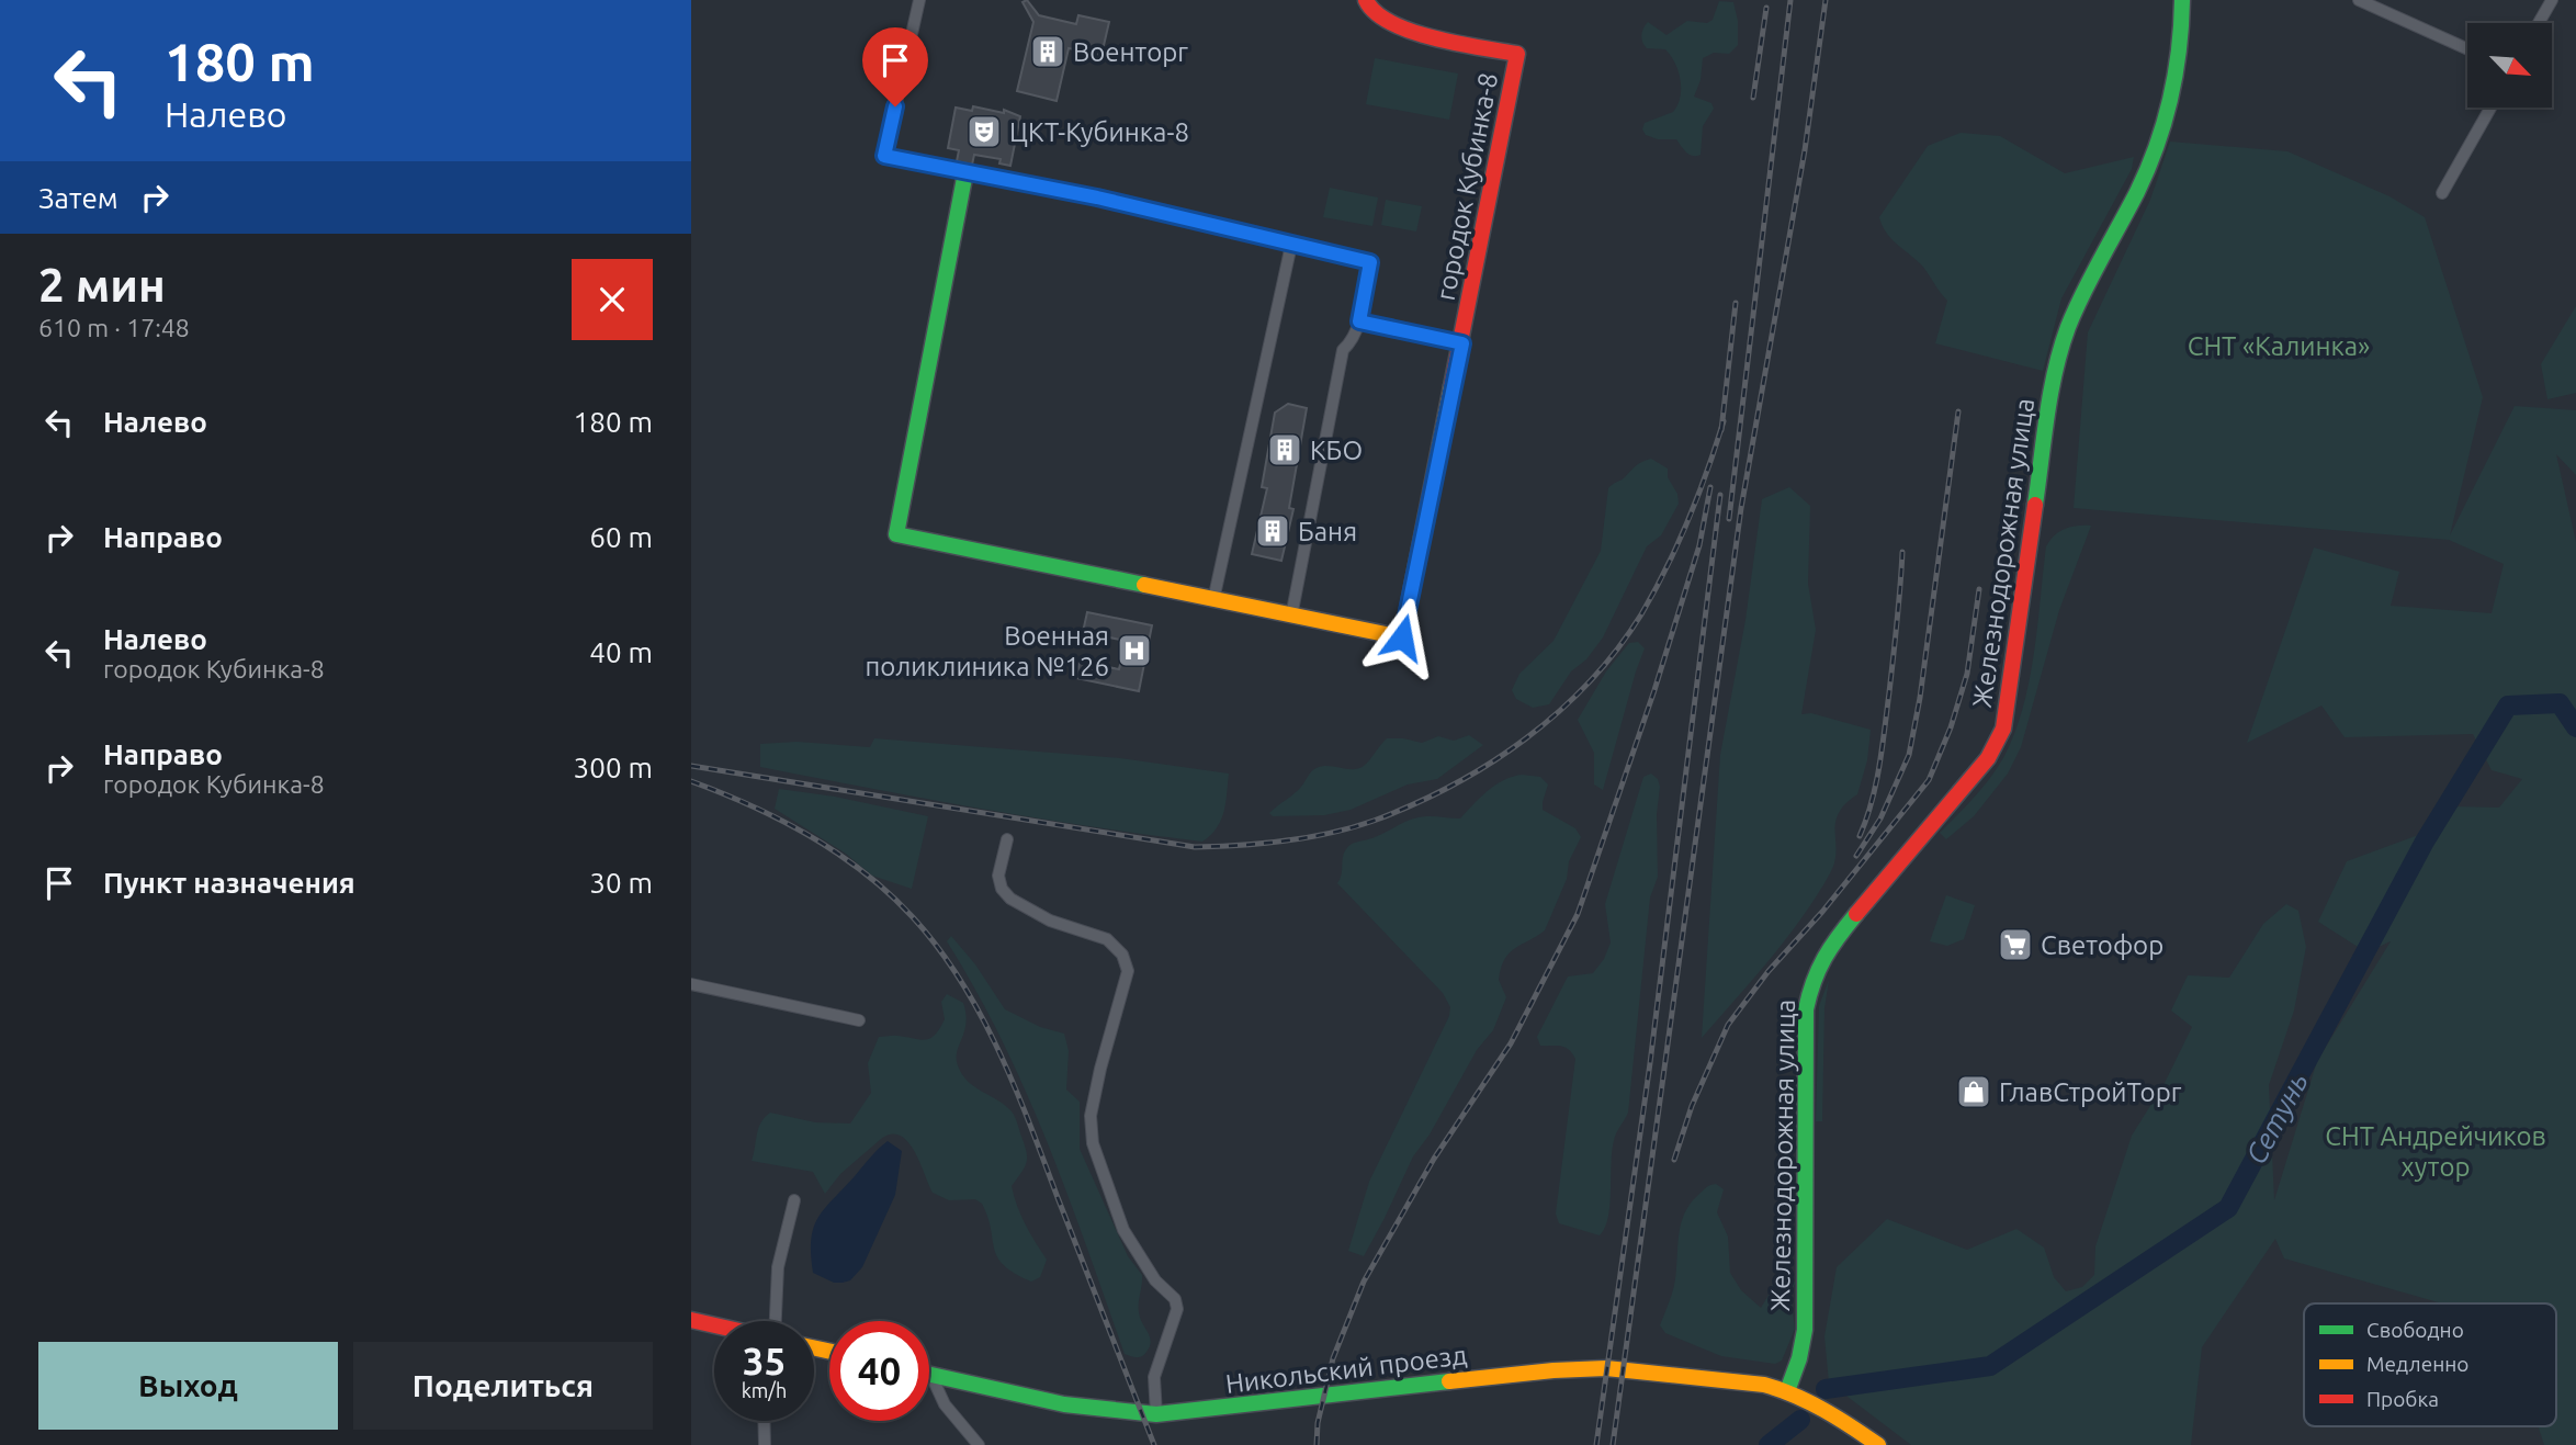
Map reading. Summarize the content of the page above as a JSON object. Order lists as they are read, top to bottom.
{
  "streets": {
    "street": ["городок Кубинка-8", "Железнодорожная улица", "Никольский проезд"]
  },
  "crossings": [
    ["Железнодорожная улица", "Никольский проезд"]
  ],
  "water": ["Сетунь"],
  "parks": ["СНТ «Калинка»", "СНТ Андрейчиков хутор"],
  "places": {
    "building": ["Военторг", "КБО", "Баня"],
    "theatre": ["ЦКТ-Кубинка-8"],
    "hospital": ["Военная поликлиника №126"],
    "supermarket": ["Светофор"],
    "shop": ["ГлавСтройТорг"]
  },
  "legend": ["Свободно", "Медленно", "Пробка"],
  "north": "bottom right",
  "page": {
    "turn": ["180 m", "Налево"],
    "then": "Затем",
    "heading": ["2 мин", "610 m · 17:48"],
    "list": [
      {
        "name": "Налево",
        "value": "180 m"
      },
      {
        "name": "Направо",
        "value": "60 m"
      },
      {
        "name": "Налево",
        "note": "городок Кубинка-8",
        "value": "40 m"
      },
      {
        "name": "Направо",
        "note": "городок Кубинка-8",
        "value": "300 m"
      },
      {
        "name": "Пункт назначения",
        "value": "30 m"
      }
    ],
    "speed": "35 km/h",
    "limit": "40",
    "buttons": ["Выход", "Поделиться"]
  }
}
